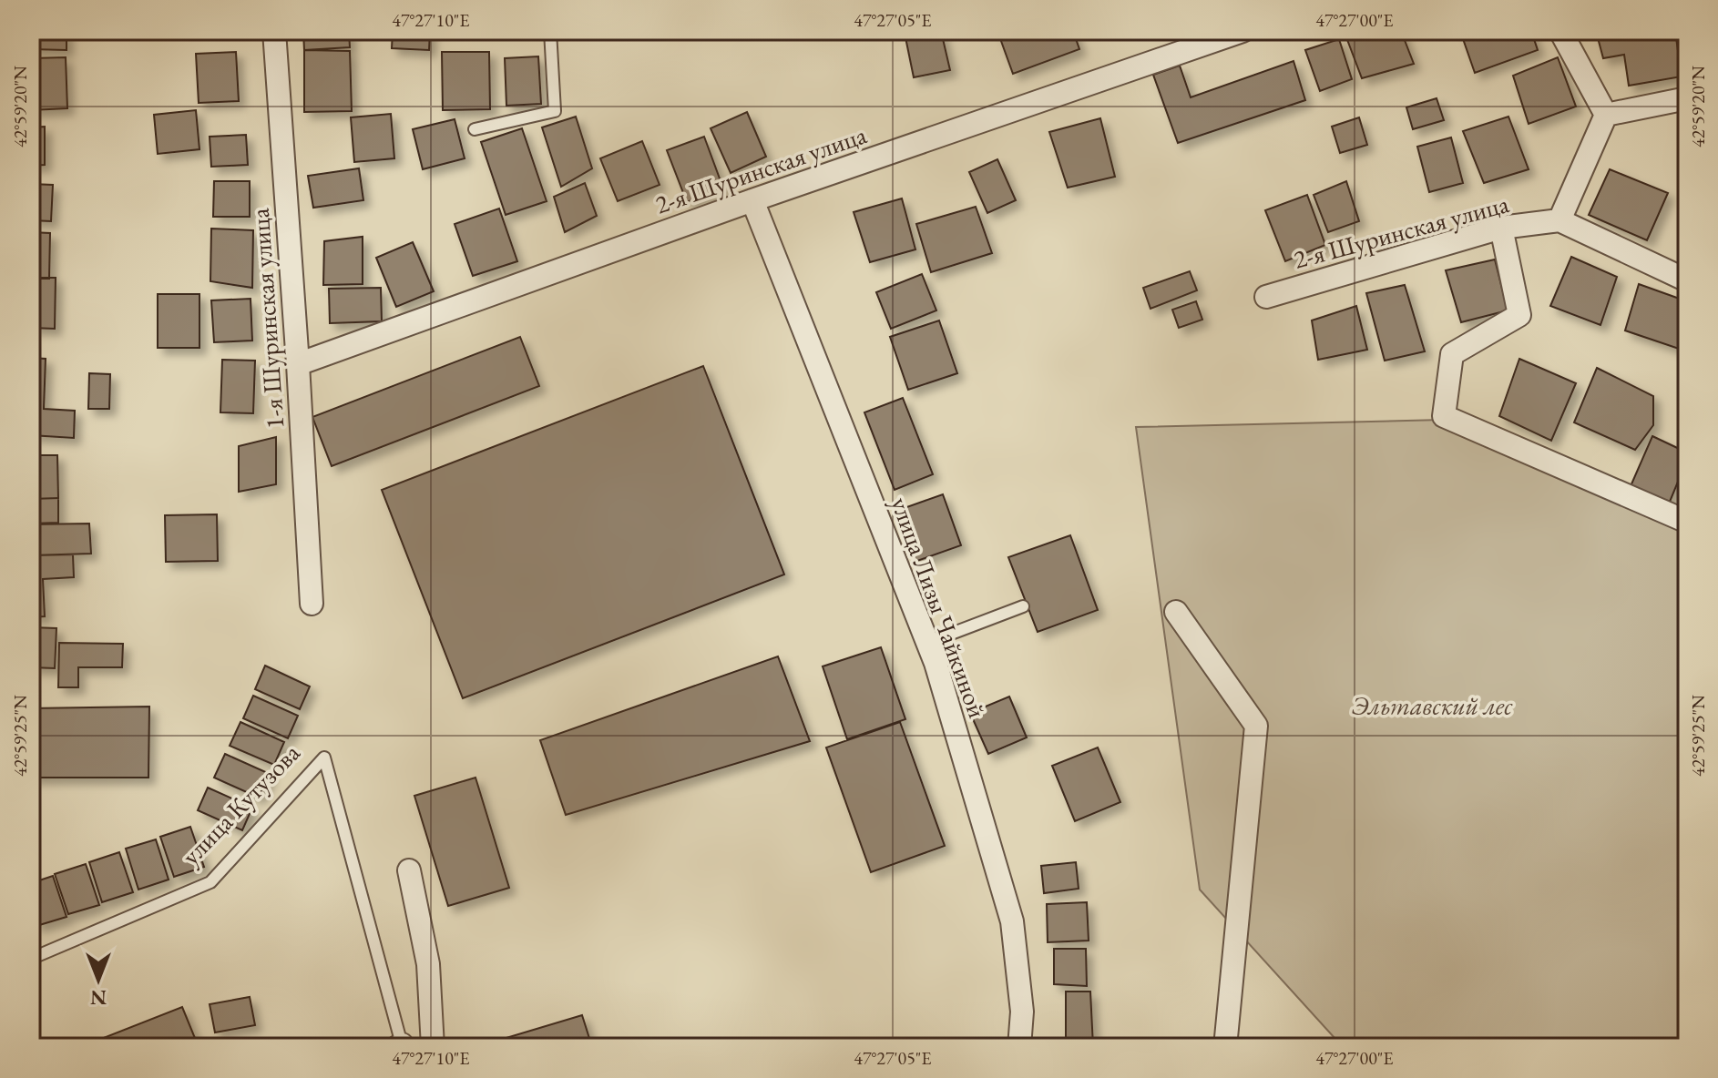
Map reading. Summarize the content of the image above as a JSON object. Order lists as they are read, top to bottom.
{
  "streets": {
    "street": ["2-я Шуринская улица", "1-я Шуринская улица", "улица Лизы Чайкиной"],
    "lane": ["улица Кутузова"]
  },
  "crossings": [
    ["2-я Шуринская улица", "1-я Шуринская улица"],
    ["2-я Шуринская улица", "улица Лизы Чайкиной"]
  ],
  "parks": ["Эльтавский лес"],
  "north": "bottom",
  "coordinates": [
    "47°27'10\"E",
    "47°27'05\"E",
    "47°27'00\"E",
    "42°59'20\"N",
    "42°59'25\"N"
  ]
}
